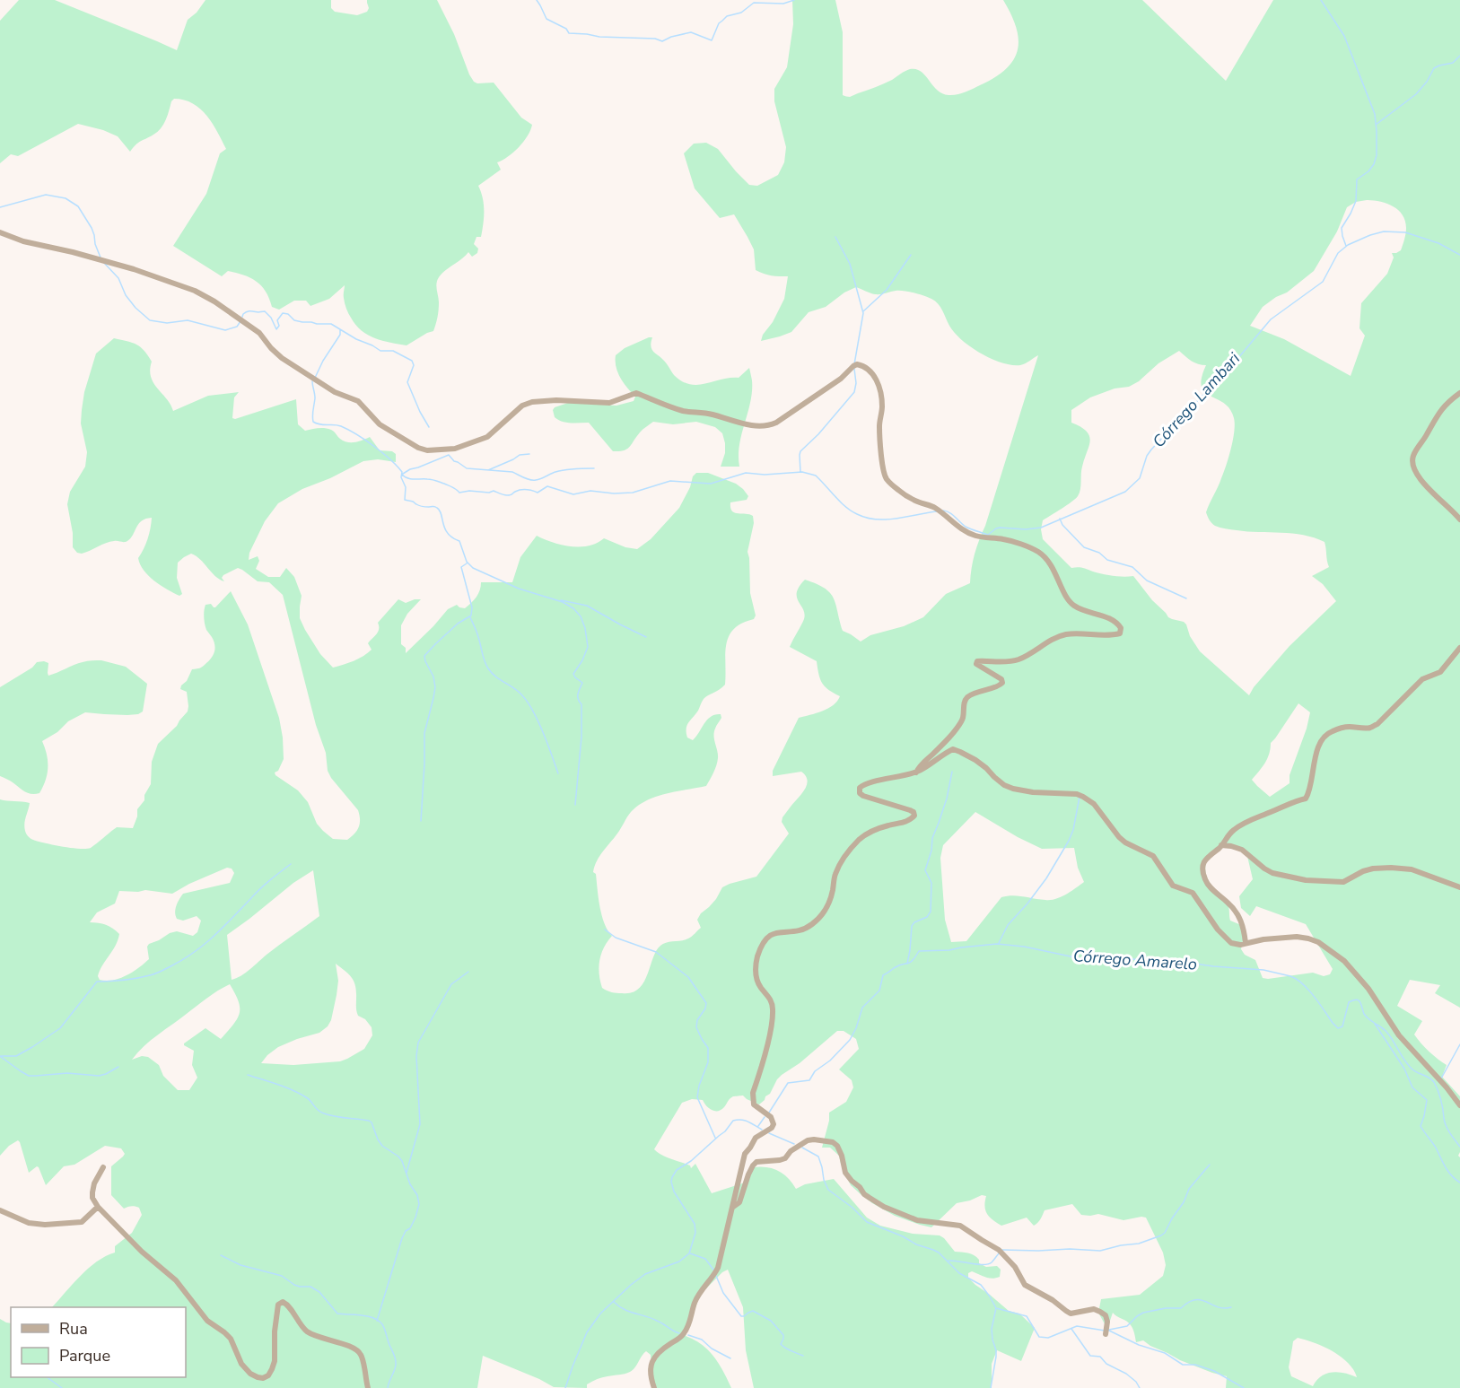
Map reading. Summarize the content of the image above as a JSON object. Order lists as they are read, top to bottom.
{
  "water": ["Córrego Lambari", "Córrego Amarelo"],
  "legend": ["Rua", "Parque"]
}
